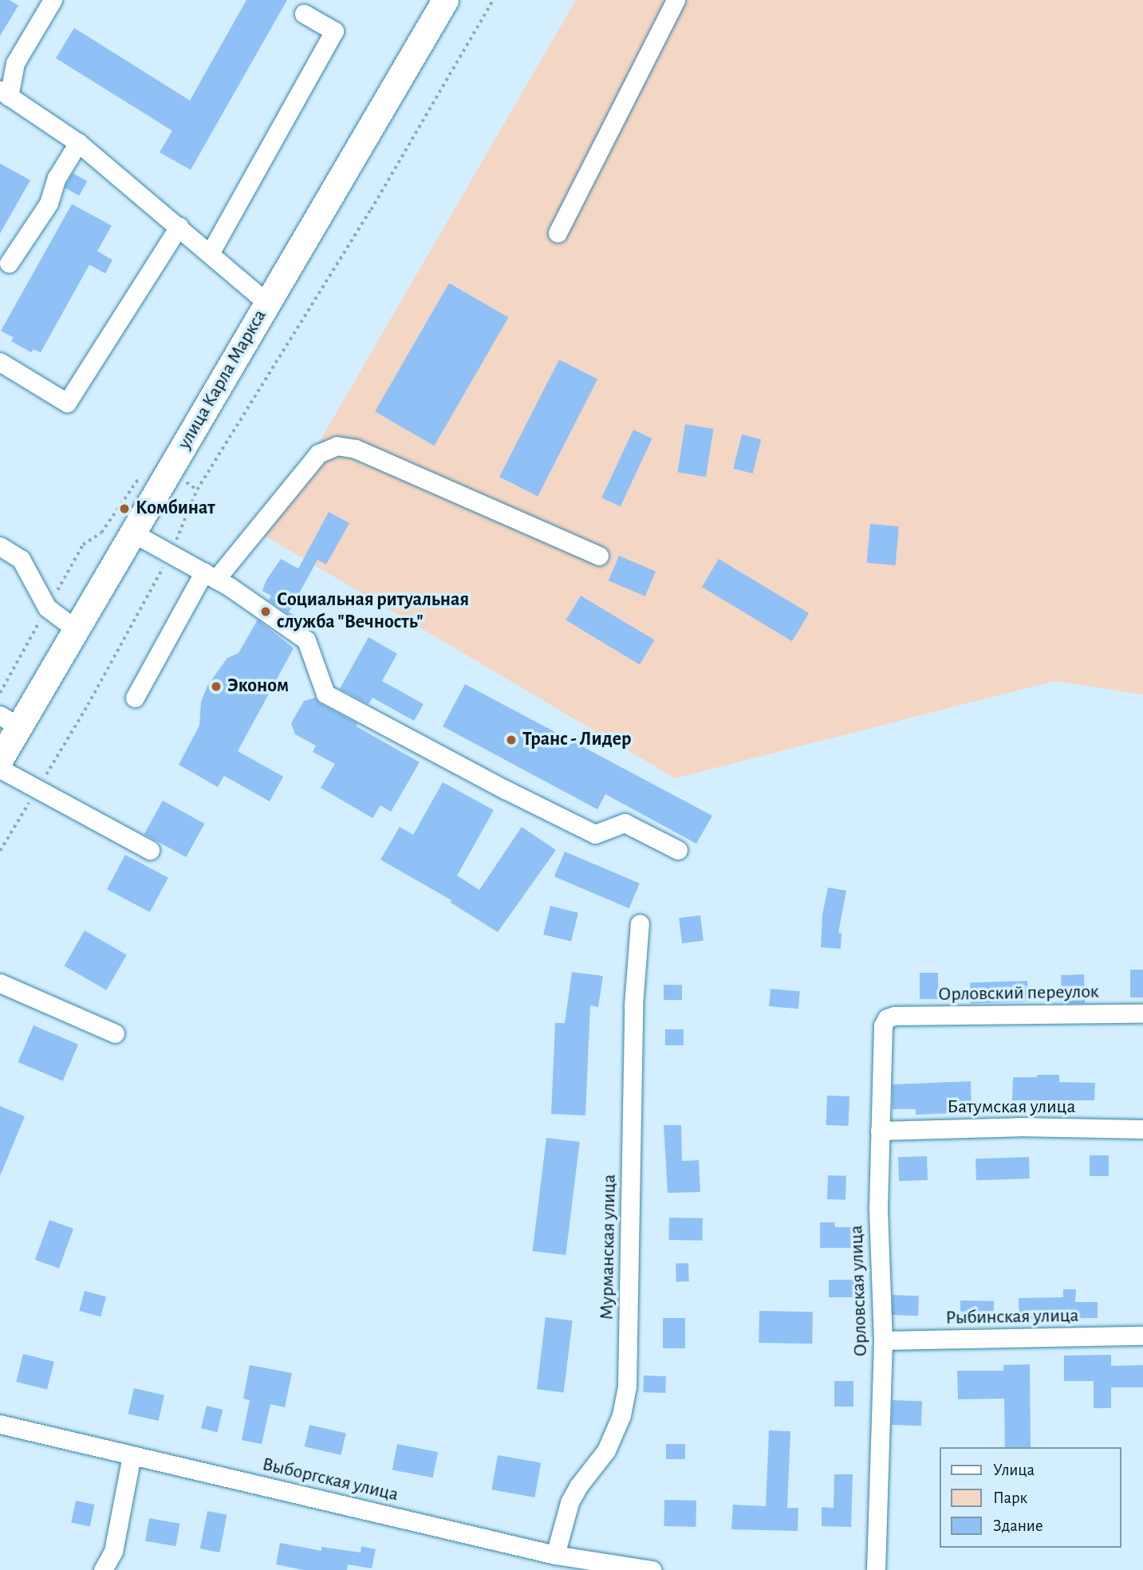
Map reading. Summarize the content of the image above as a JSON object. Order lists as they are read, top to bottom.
{
  "streets": {
    "highway": ["улица Карла Маркса"],
    "street": [
      "Орловский переулок",
      "Батумская улица",
      "Мурманская улица",
      "Орловская улица",
      "Рыбинская улица",
      "Выборгская улица"
    ]
  },
  "crossings": [
    ["Орловский переулок", "Орловская улица"],
    ["Батумская улица", "Орловская улица"],
    ["Мурманская улица", "Выборгская улица"],
    ["Орловская улица", "Рыбинская улица"]
  ],
  "places": [
    "Комбинат",
    "Социальная ритуальная служба \"Вечность\"",
    "Эконом",
    "Транс - Лидер"
  ],
  "legend": ["Улица", "Парк", "Здание"]
}
